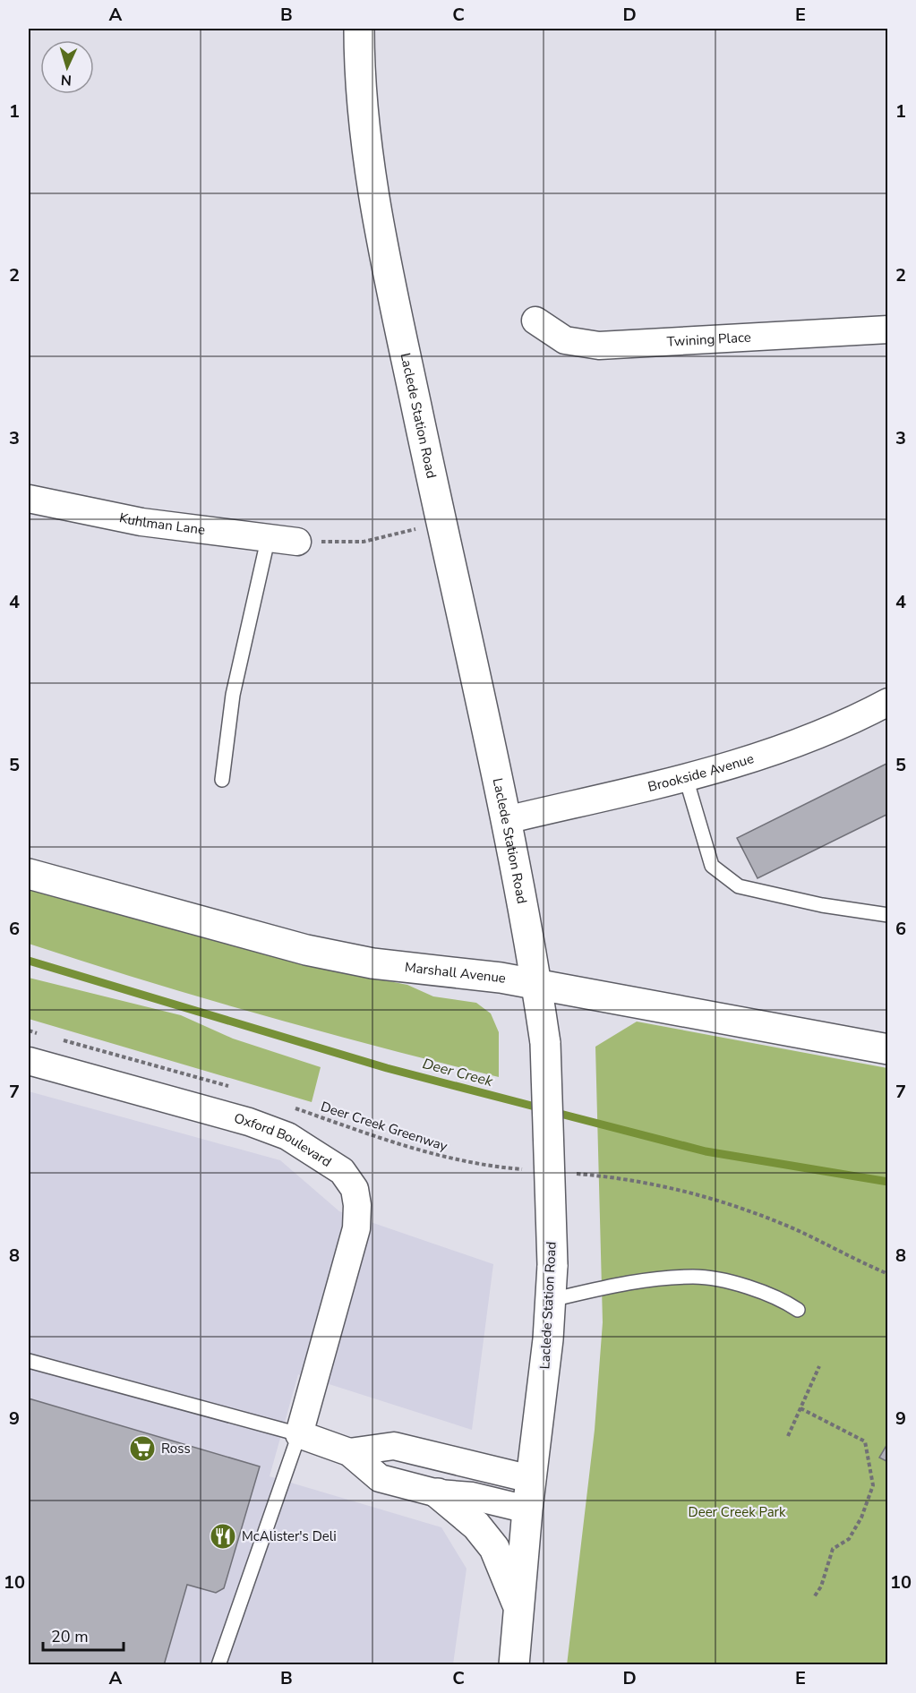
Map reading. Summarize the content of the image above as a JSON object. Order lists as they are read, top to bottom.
{
  "streets": {
    "main road": ["Laclede Station Road", "Marshall Avenue"],
    "street": [
      "Twining Place",
      "Kuhlman Lane",
      "Brookside Avenue",
      "Oxford Boulevard"
    ],
    "path": ["Deer Creek Greenway"]
  },
  "crossings": [
    ["Laclede Station Road", "Brookside Avenue"],
    ["Laclede Station Road", "Marshall Avenue"]
  ],
  "water": ["Deer Creek"],
  "parks": ["Deer Creek Park"],
  "places": {
    "supermarket": ["Ross"],
    "restaurant": ["McAlister's Deli"]
  },
  "scale_bar": "20 m",
  "north": "bottom",
  "grid": {
    "columns": [
      "A",
      "B",
      "C",
      "D",
      "E"
    ],
    "rows": [
      "1",
      "2",
      "3",
      "4",
      "5",
      "6",
      "7",
      "8",
      "9",
      "10"
    ]
  }
}
